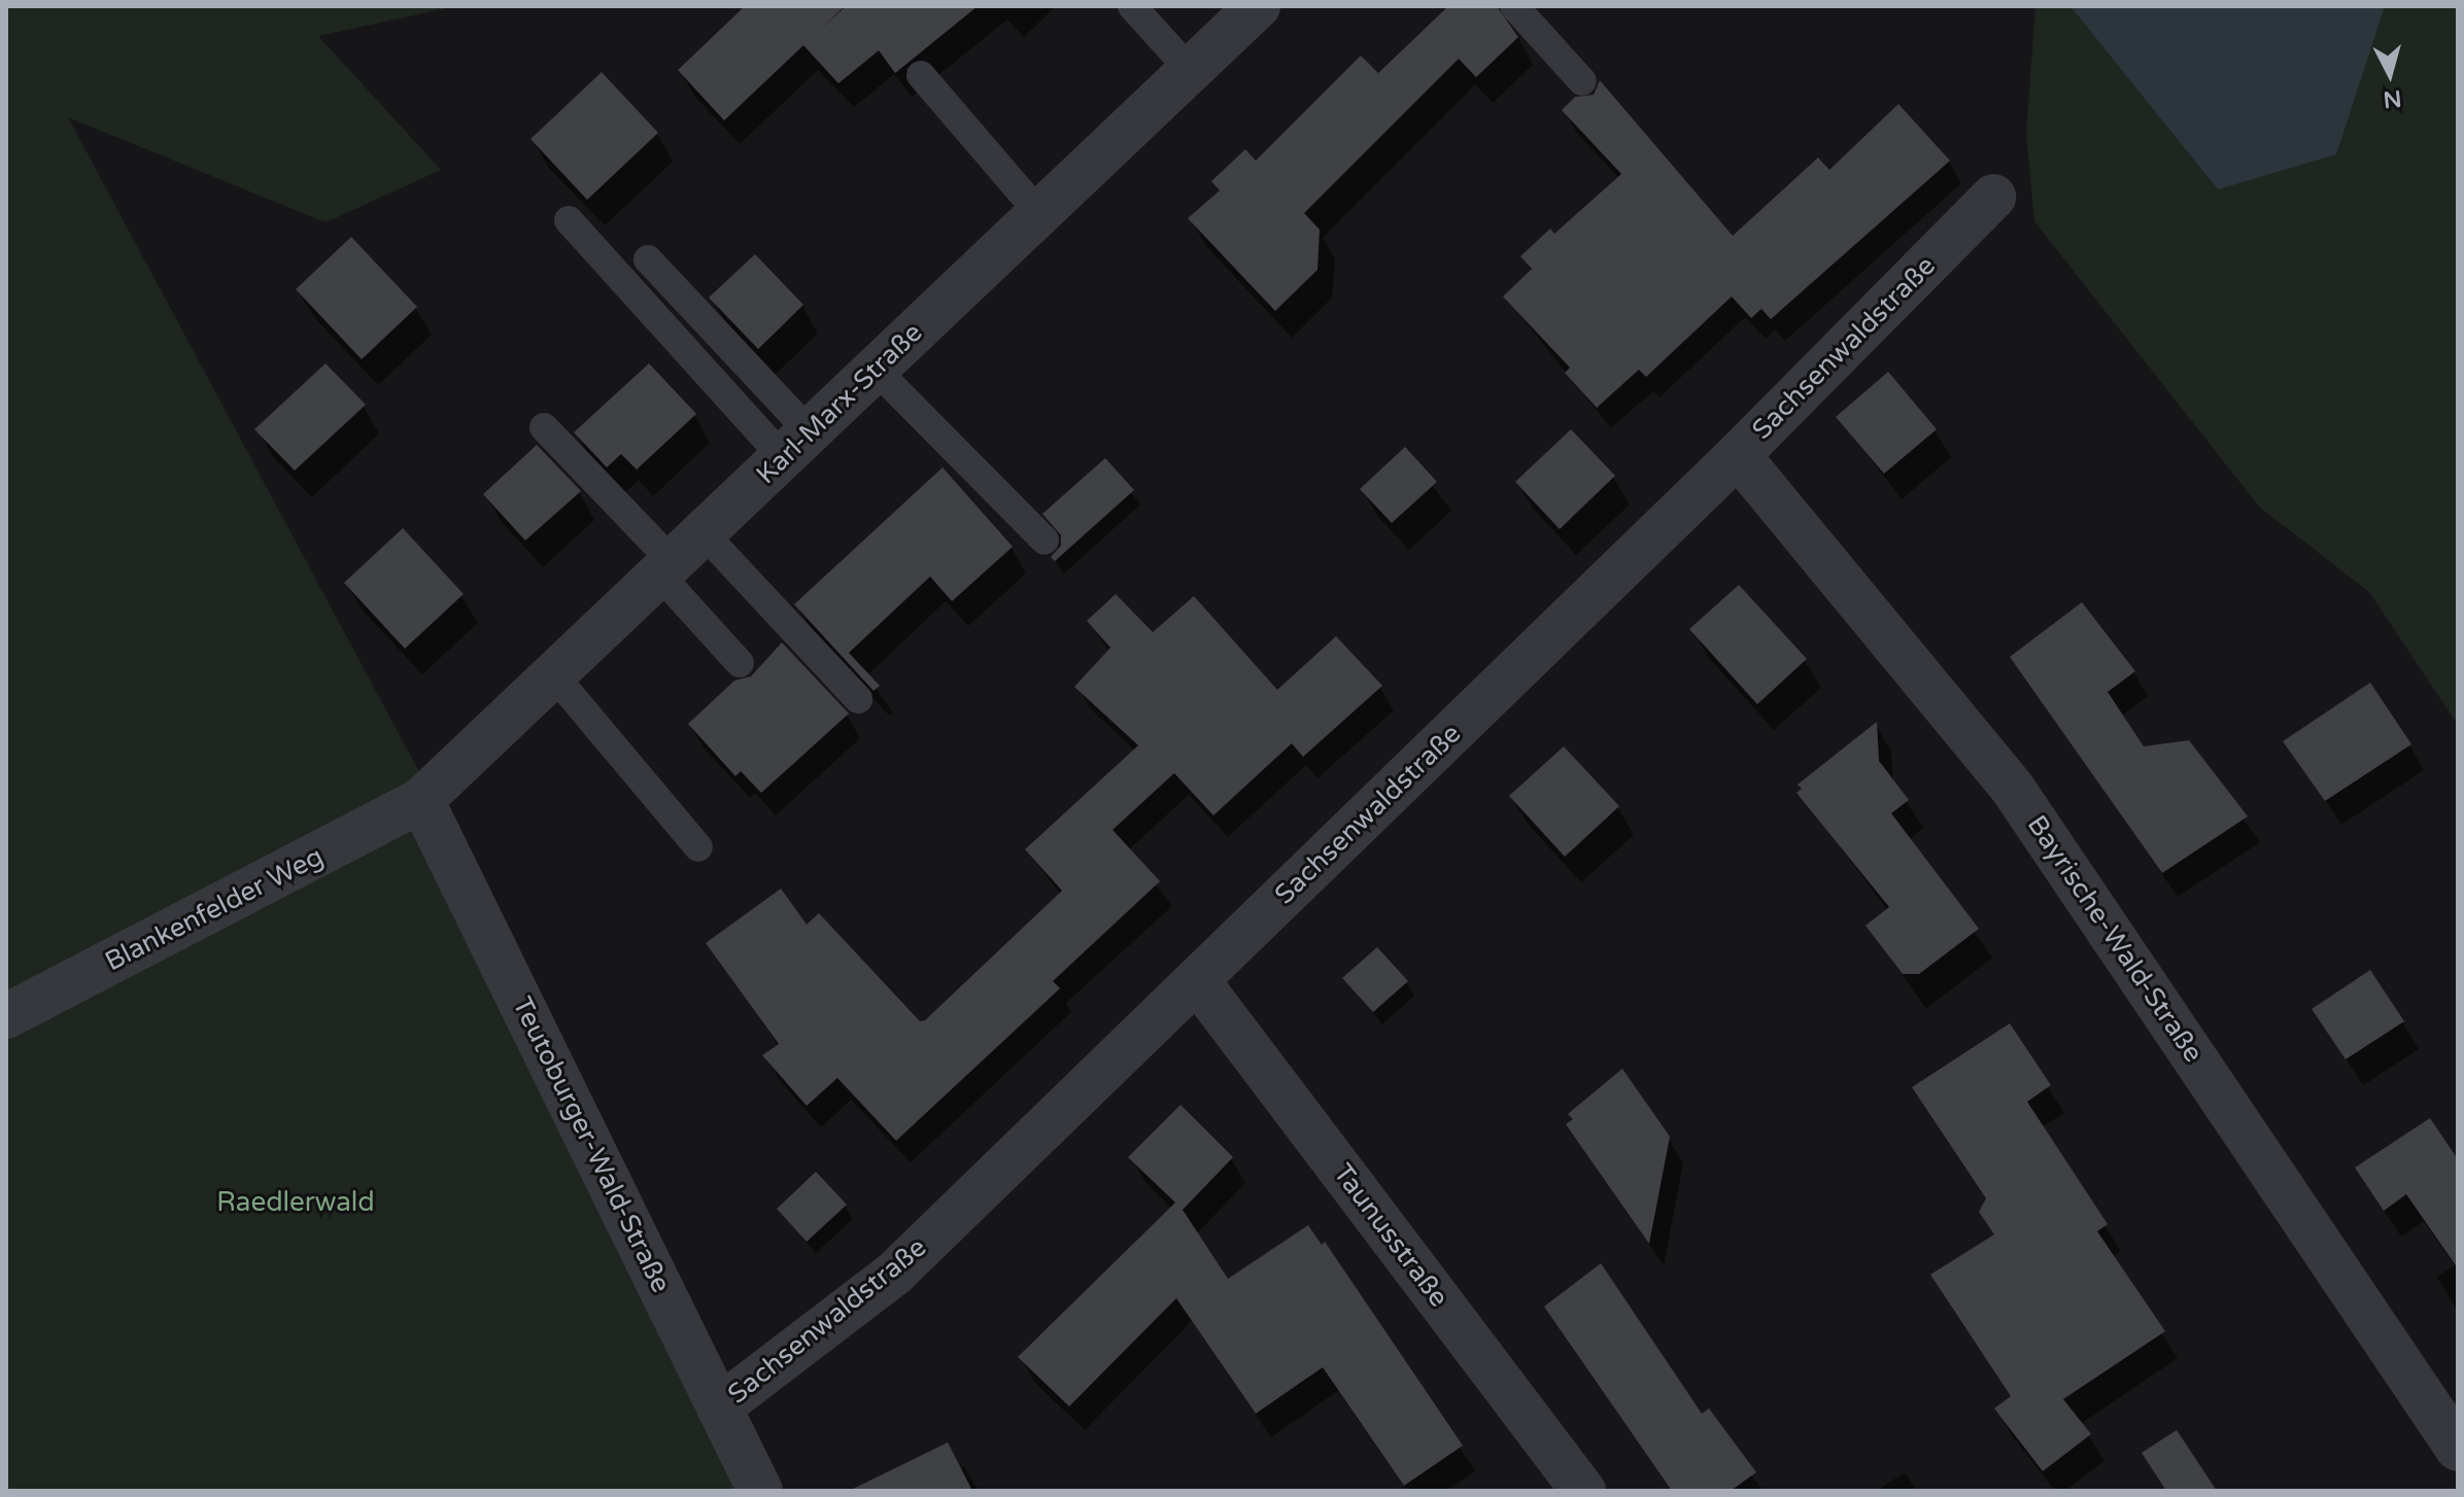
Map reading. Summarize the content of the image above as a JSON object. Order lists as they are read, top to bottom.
{
  "streets": {
    "street": [
      "Sachsenwaldstraße",
      "Karl-Marx-Straße",
      "Blankenfelder Weg",
      "Bayrische-Wald-Straße",
      "Teutoburger-Wald-Straße",
      "Taunusstraße"
    ]
  },
  "crossings": [
    ["Sachsenwaldstraße", "Bayrische-Wald-Straße"],
    ["Sachsenwaldstraße", "Teutoburger-Wald-Straße"],
    ["Sachsenwaldstraße", "Taunusstraße"],
    ["Karl-Marx-Straße", "Blankenfelder Weg"],
    ["Karl-Marx-Straße", "Teutoburger-Wald-Straße"],
    ["Blankenfelder Weg", "Teutoburger-Wald-Straße"]
  ],
  "parks": ["Raedlerwald"],
  "north": "bottom"
}
